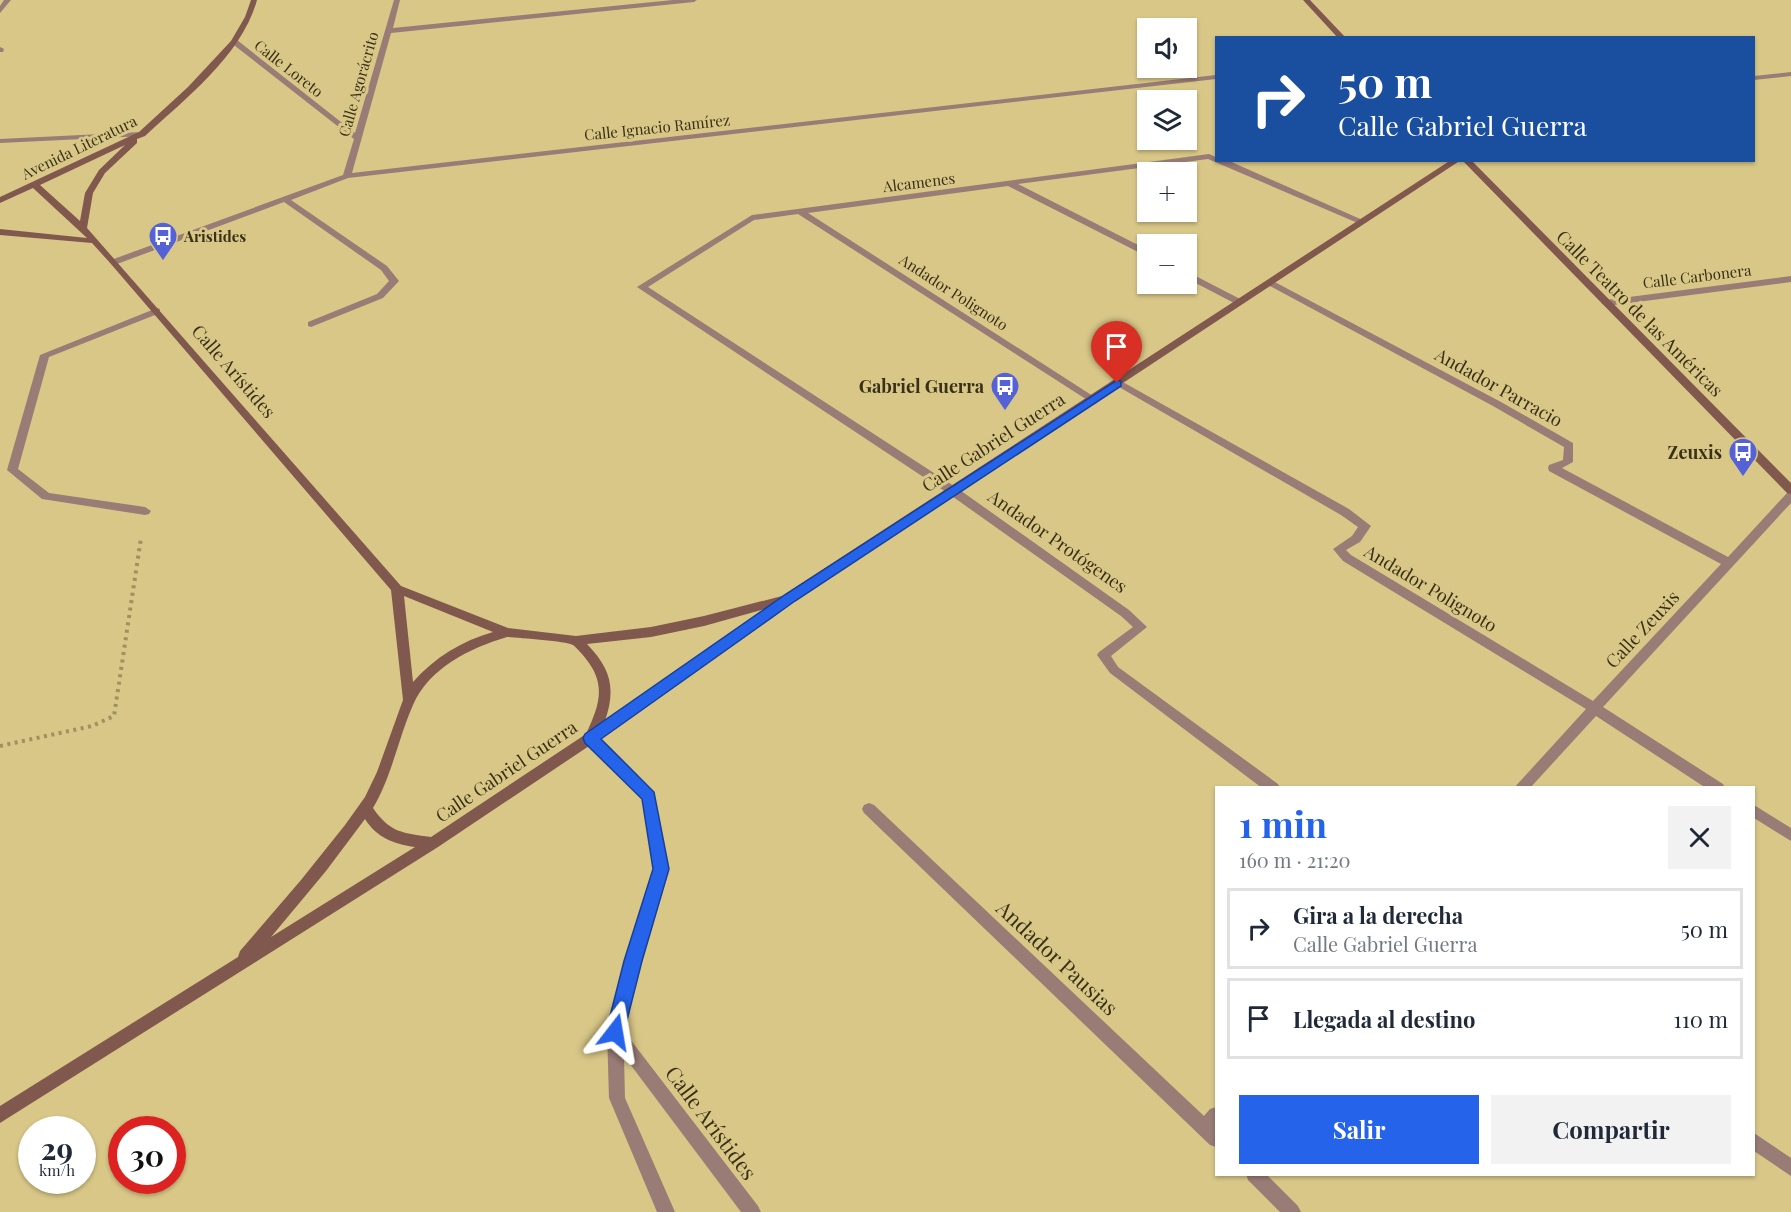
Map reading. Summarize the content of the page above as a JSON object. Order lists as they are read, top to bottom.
{
  "streets": {
    "street": [
      "Calle Loreto",
      "Calle Agorácrito",
      "Calle Ignacio Ramírez",
      "Avenida Literatura",
      "Alcamenes",
      "Calle Carbonera",
      "Andador Polignoto",
      "Calle Teatro de las Américas",
      "Calle Arístides",
      "Andador Parracio",
      "Calle Gabriel Guerra",
      "Andador Protógenes",
      "Calle Zeuxis",
      "Andador Pausias"
    ]
  },
  "crossings": [
    ["Calle Loreto", "Calle Agorácrito"],
    ["Calle Loreto", "Avenida Literatura"],
    ["Calle Agorácrito", "Calle Ignacio Ramírez"],
    ["Calle Ignacio Ramírez", "Calle Arístides"],
    ["Avenida Literatura", "Calle Arístides"],
    ["Alcamenes", "Andador Polignoto"],
    ["Alcamenes", "Calle Gabriel Guerra"],
    ["Alcamenes", "Andador Protógenes"],
    ["Calle Carbonera", "Calle Teatro de las Américas"],
    ["Andador Polignoto", "Calle Gabriel Guerra"],
    ["Andador Polignoto", "Calle Zeuxis"],
    ["Calle Arístides", "Calle Gabriel Guerra"],
    ["Andador Parracio", "Calle Gabriel Guerra"],
    ["Andador Parracio", "Calle Zeuxis"],
    ["Calle Gabriel Guerra", "Andador Protógenes"]
  ],
  "places": {
    "bus stop": ["Aristides", "Gabriel Guerra", "Zeuxis"]
  },
  "page": {
    "map_buttons": ["+", "−"],
    "turn": ["50 m", "Calle Gabriel Guerra"],
    "heading": ["1 min", "160 m · 21:20"],
    "list": [
      {
        "name": "Gira a la derecha",
        "note": "Calle Gabriel Guerra",
        "value": "50 m"
      },
      {
        "name": "Llegada al destino",
        "value": "110 m"
      }
    ],
    "buttons": ["Salir", "Compartir"],
    "speed": "29 km/h",
    "limit": "30"
  }
}
